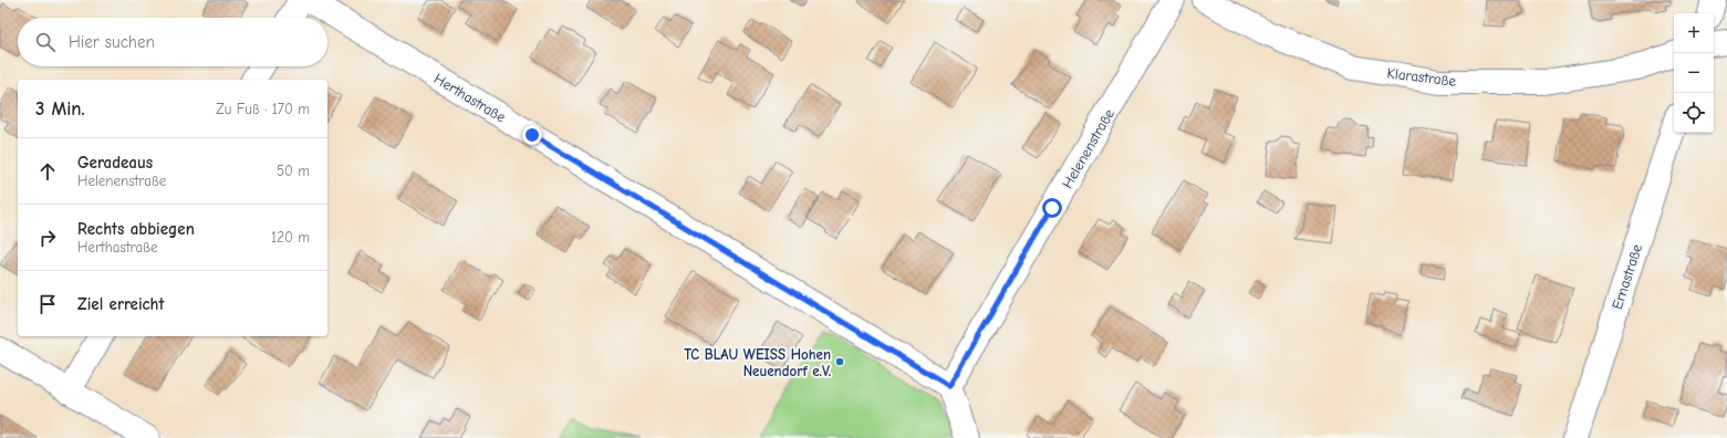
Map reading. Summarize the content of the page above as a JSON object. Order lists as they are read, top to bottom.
{
  "streets": {
    "street": [
      "Klarastraße",
      "Herthastraße",
      "Helenenstraße",
      "Ernastraße"
    ]
  },
  "crossings": [
    ["Herthastraße", "Helenenstraße"]
  ],
  "places": ["TC BLAU WEISS Hohen Neuendorf e.V."],
  "page": {
    "map_buttons": ["+", "−"],
    "search": "Hier suchen",
    "heading": ["3 Min.", "Zu Fuß · 170 m"],
    "list": [
      ["Geradeaus", "Helenenstraße", "50 m"],
      ["Rechts abbiegen", "Herthastraße", "120 m"],
      "Ziel erreicht"
    ]
  }
}
